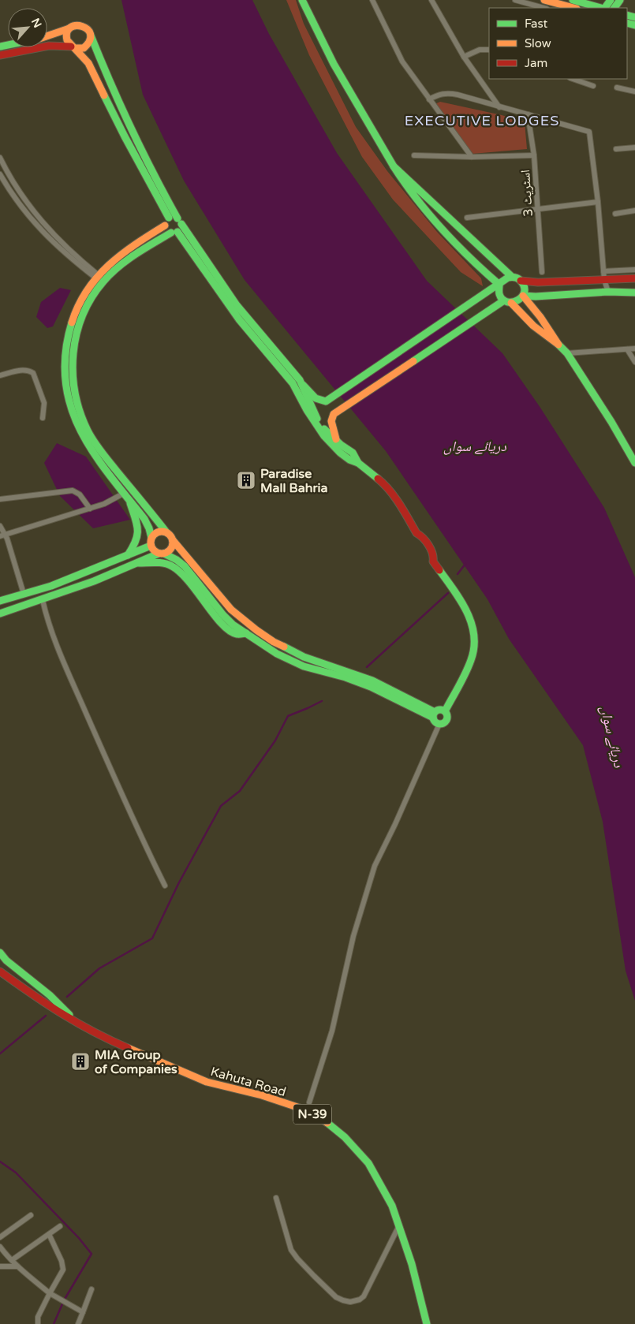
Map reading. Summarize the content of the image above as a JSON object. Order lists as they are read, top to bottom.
{
  "streets": {
    "main road": ["Kahuta Road", "N-39"],
    "street": ["اسٹریٹ 3"]
  },
  "districts": ["EXECUTIVE LODGES"],
  "water": ["دریائے سواں"],
  "places": {
    "building": ["Paradise Mall Bahria", "MIA Group of Companies"]
  },
  "legend": ["Fast", "Slow", "Jam"],
  "north": "top right"
}
